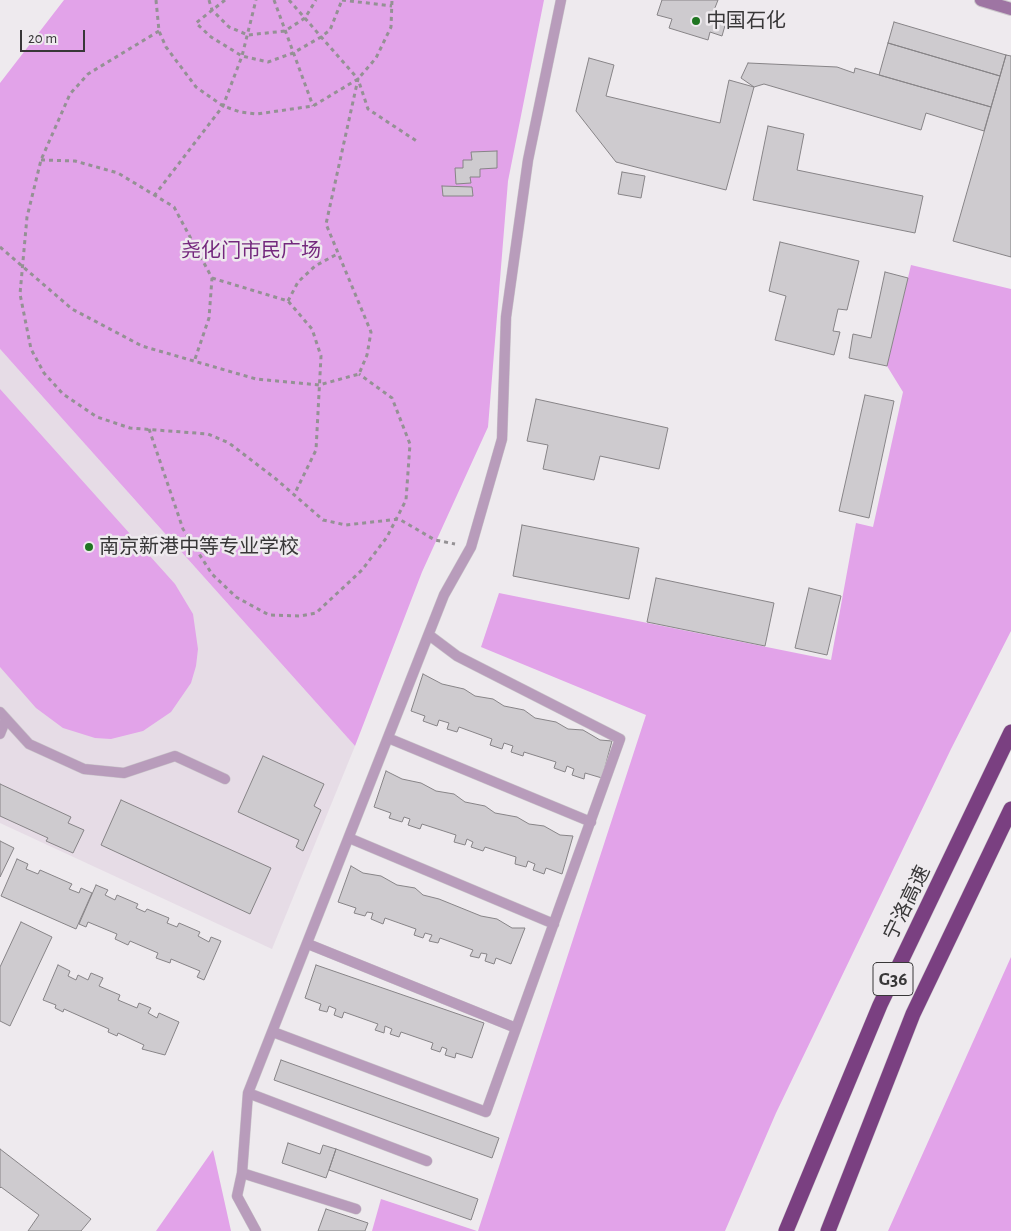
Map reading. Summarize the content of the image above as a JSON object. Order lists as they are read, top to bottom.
{
  "streets": {
    "highway": ["宁洛高速", "G36"]
  },
  "parks": ["尧化门市民广场"],
  "places": ["中国石化", "南京新港中等专业学校"],
  "scale_bar": "20 m"
}
